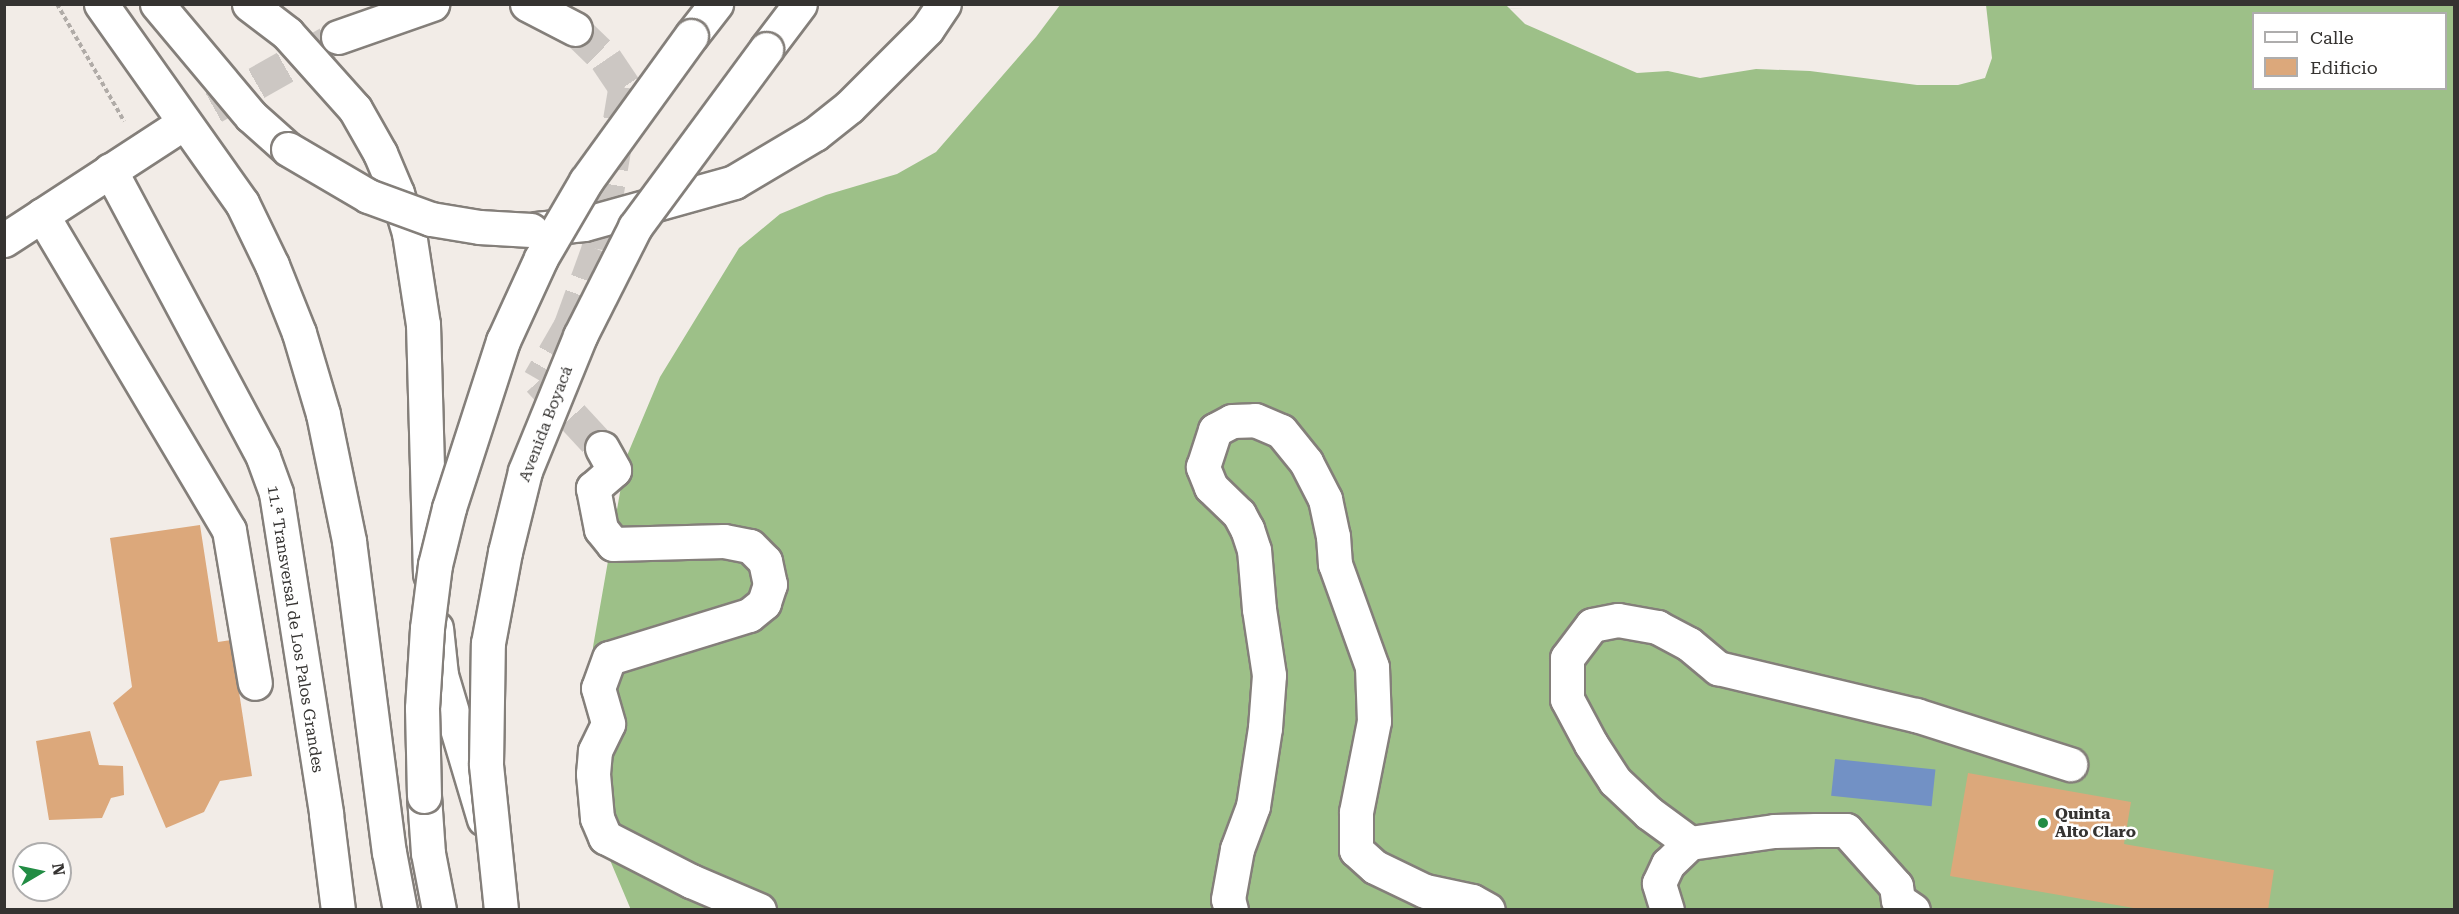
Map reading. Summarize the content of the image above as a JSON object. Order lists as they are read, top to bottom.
{
  "streets": {
    "main road": ["Avenida Boyacá", "11.ª Transversal de Los Palos Grandes"]
  },
  "places": ["Quinta Alto Claro"],
  "legend": ["Calle", "Edificio"],
  "north": "right"
}
